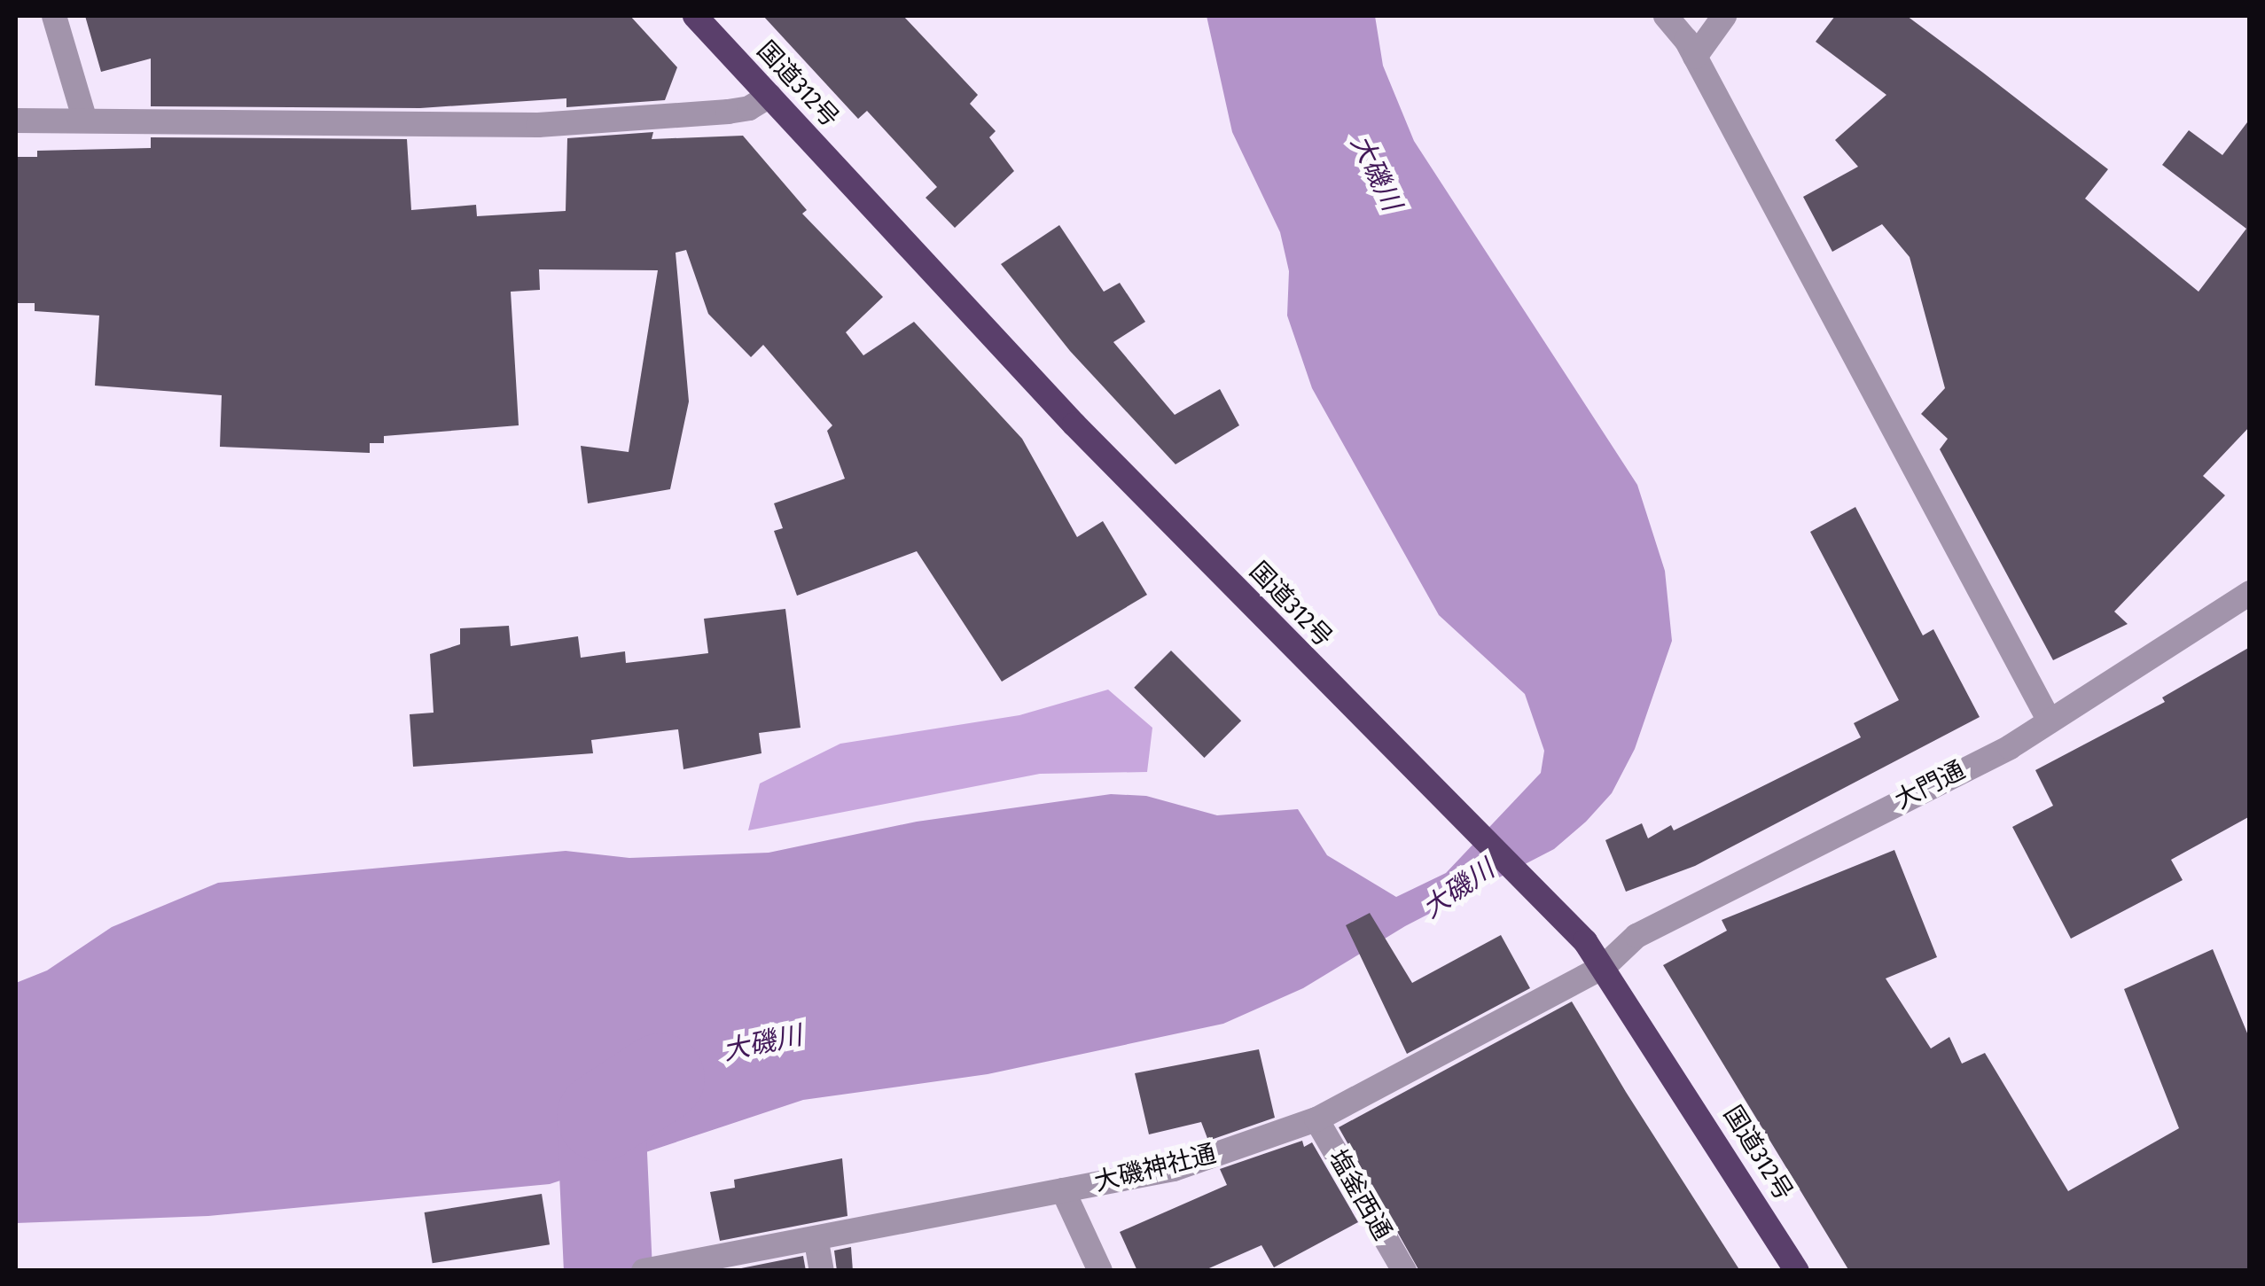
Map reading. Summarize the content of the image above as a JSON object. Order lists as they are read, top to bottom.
{
  "streets": {
    "highway": ["国道312号"],
    "street": ["大門通", "大磯神社通", "塩釜西通"]
  },
  "crossings": [
    ["国道312号", "大門通"],
    ["国道312号", "大磯神社通"],
    ["大門通", "大磯神社通"],
    ["大磯神社通", "塩釜西通"]
  ],
  "water": ["大磯川"]
}
